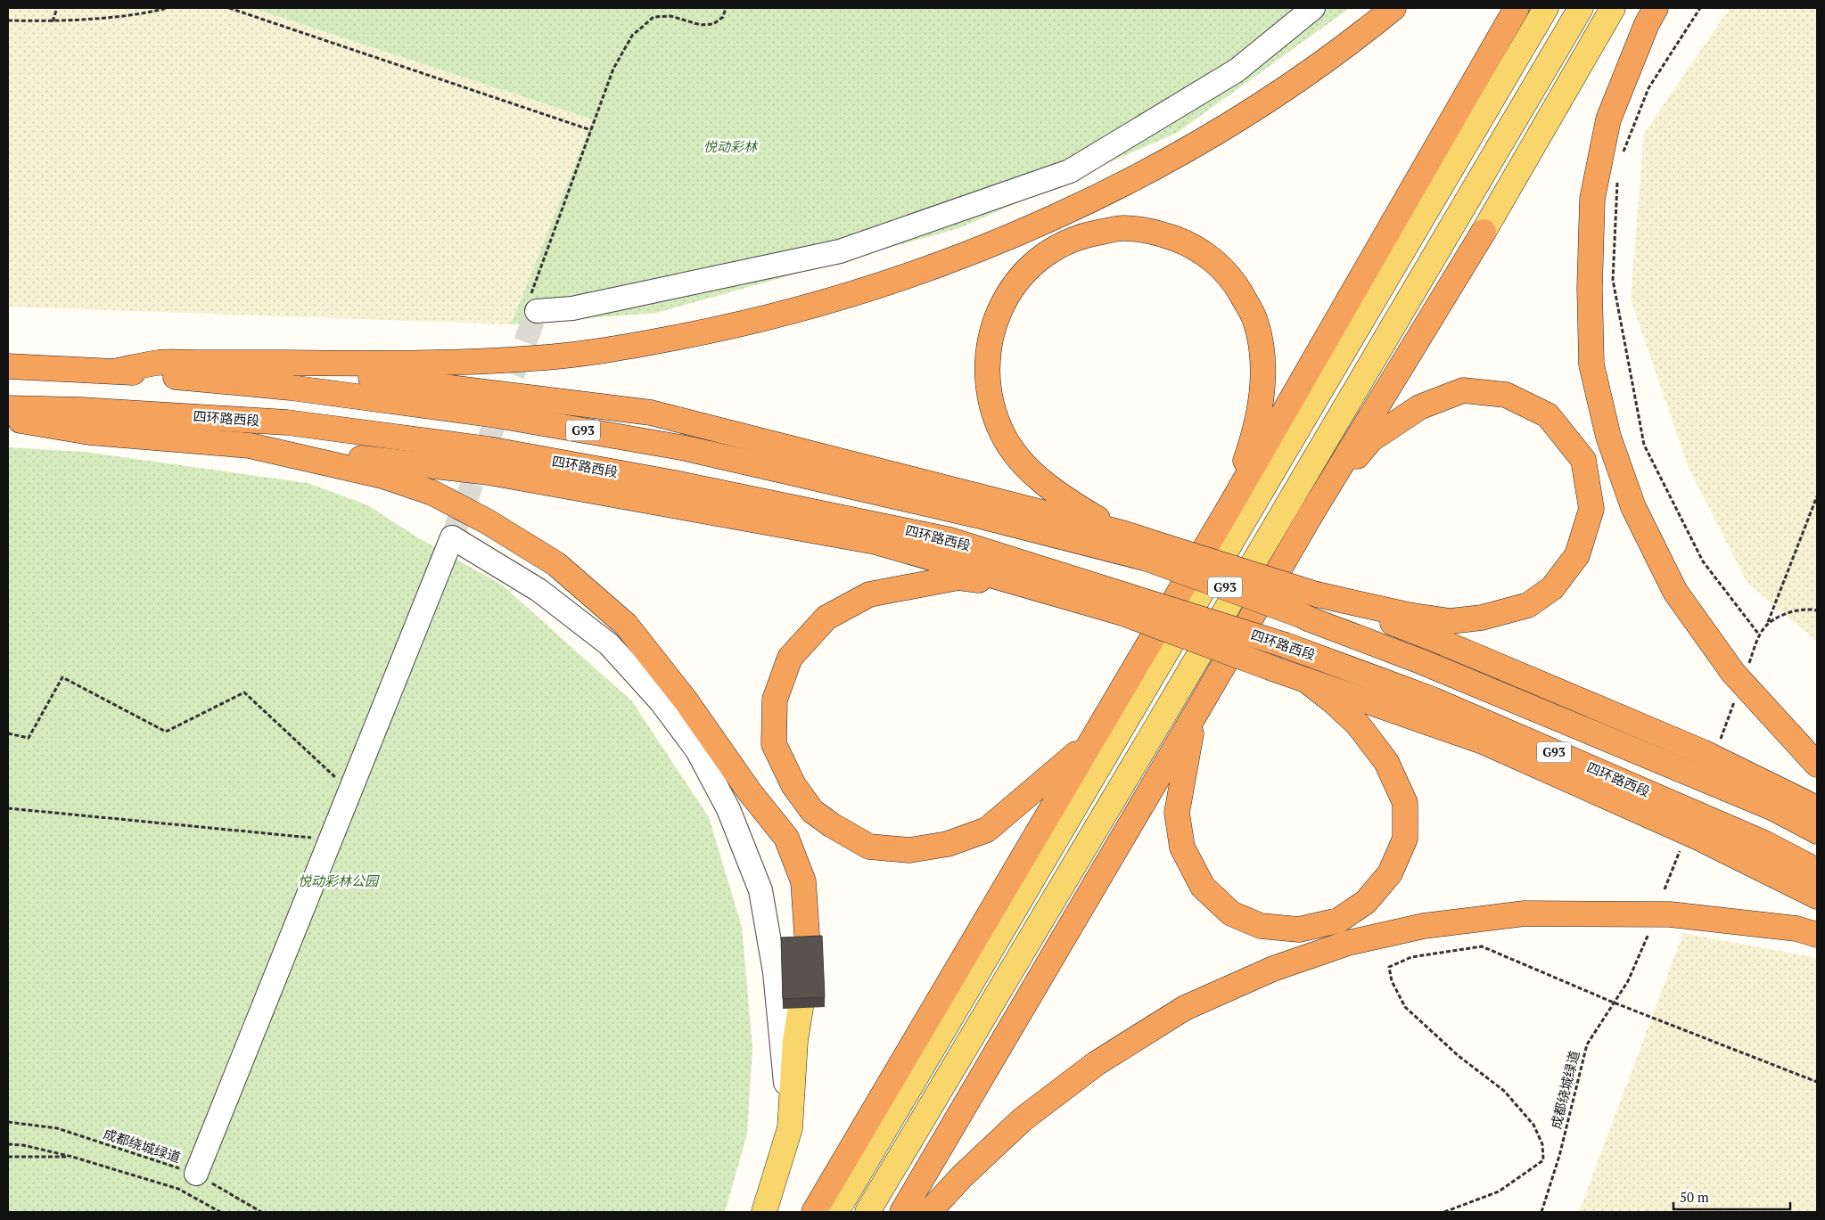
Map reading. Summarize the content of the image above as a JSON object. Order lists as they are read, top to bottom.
{
  "streets": {
    "highway": ["四环路西段", "G93"],
    "path": ["成都绕城绿道"]
  },
  "parks": ["悦动彩林", "悦动彩林公园"],
  "scale_bar": "50 m"
}
